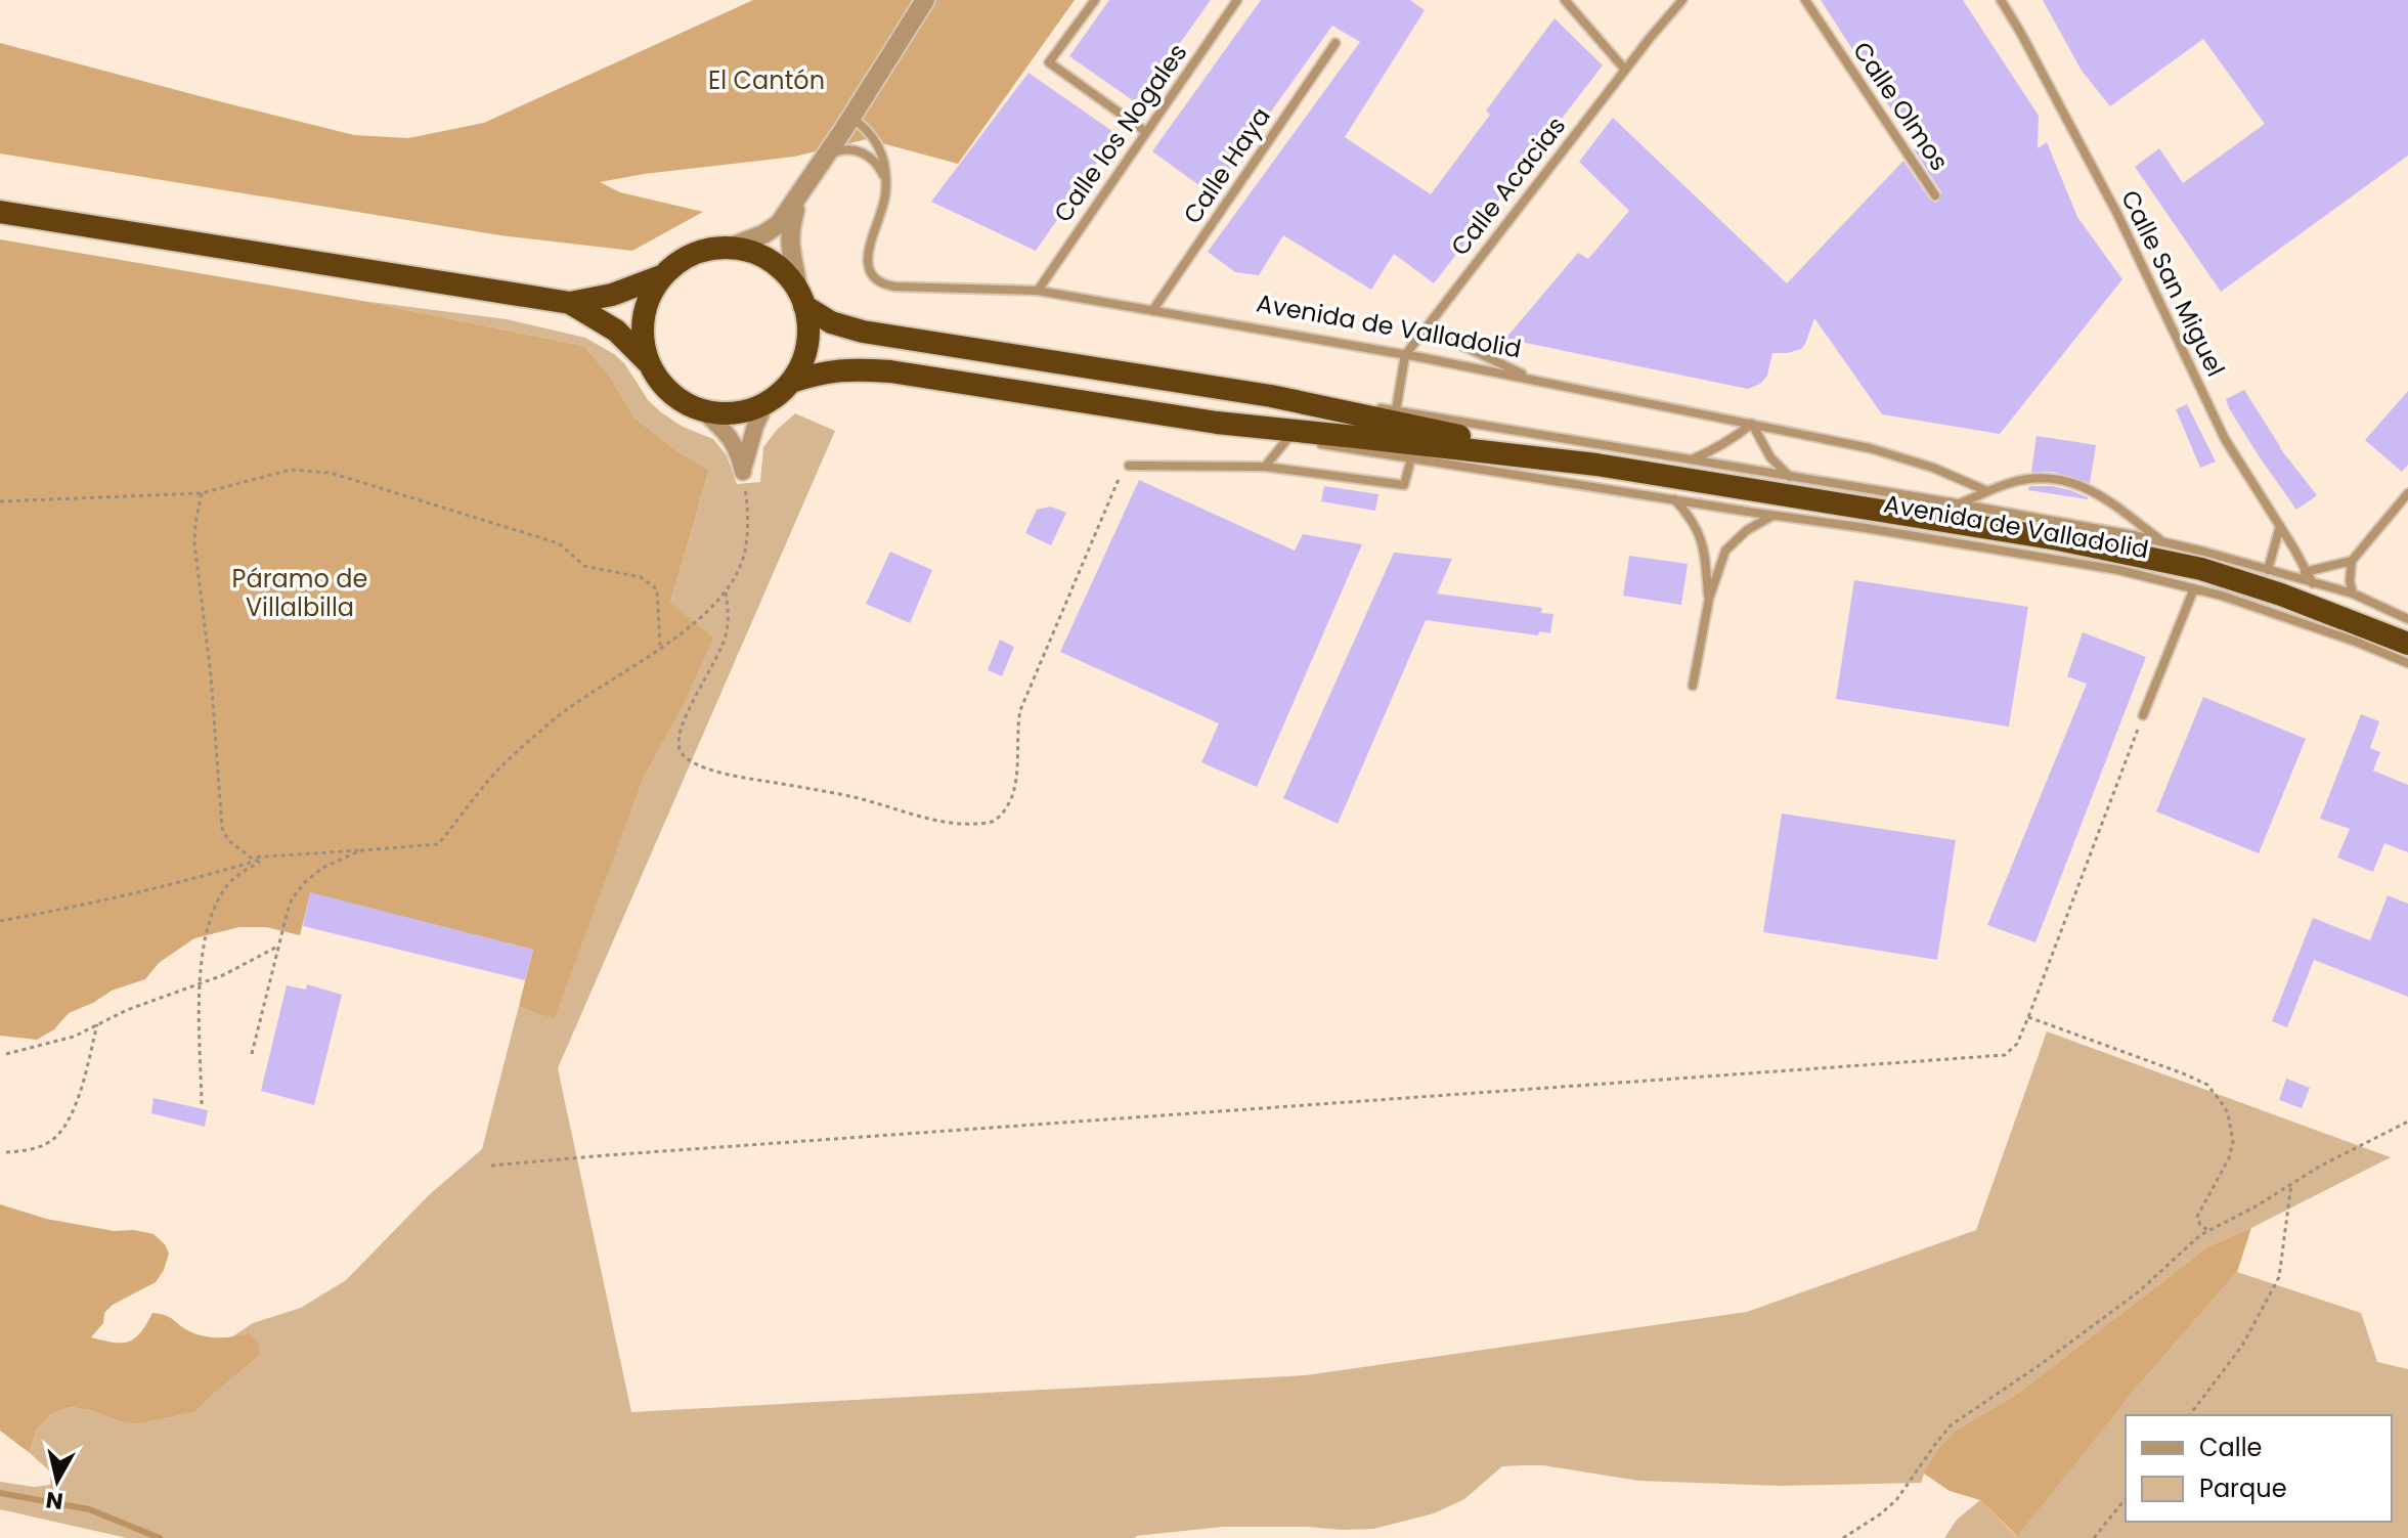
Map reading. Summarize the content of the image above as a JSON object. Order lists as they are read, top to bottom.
{
  "streets": {
    "highway": ["Avenida de Valladolid"],
    "lane": [
      "Calle Olmos",
      "Calle los Nogales",
      "Calle Haya",
      "Calle Acacias",
      "Calle San Miguel"
    ]
  },
  "crossings": [
    ["Calle los Nogales", "Avenida de Valladolid"],
    ["Calle Haya", "Avenida de Valladolid"],
    ["Calle Acacias", "Avenida de Valladolid"],
    ["Calle San Miguel", "Avenida de Valladolid"]
  ],
  "parks": ["El Cantón", "Páramo de Villalbilla"],
  "legend": ["Calle", "Parque"],
  "north": "bottom"
}
